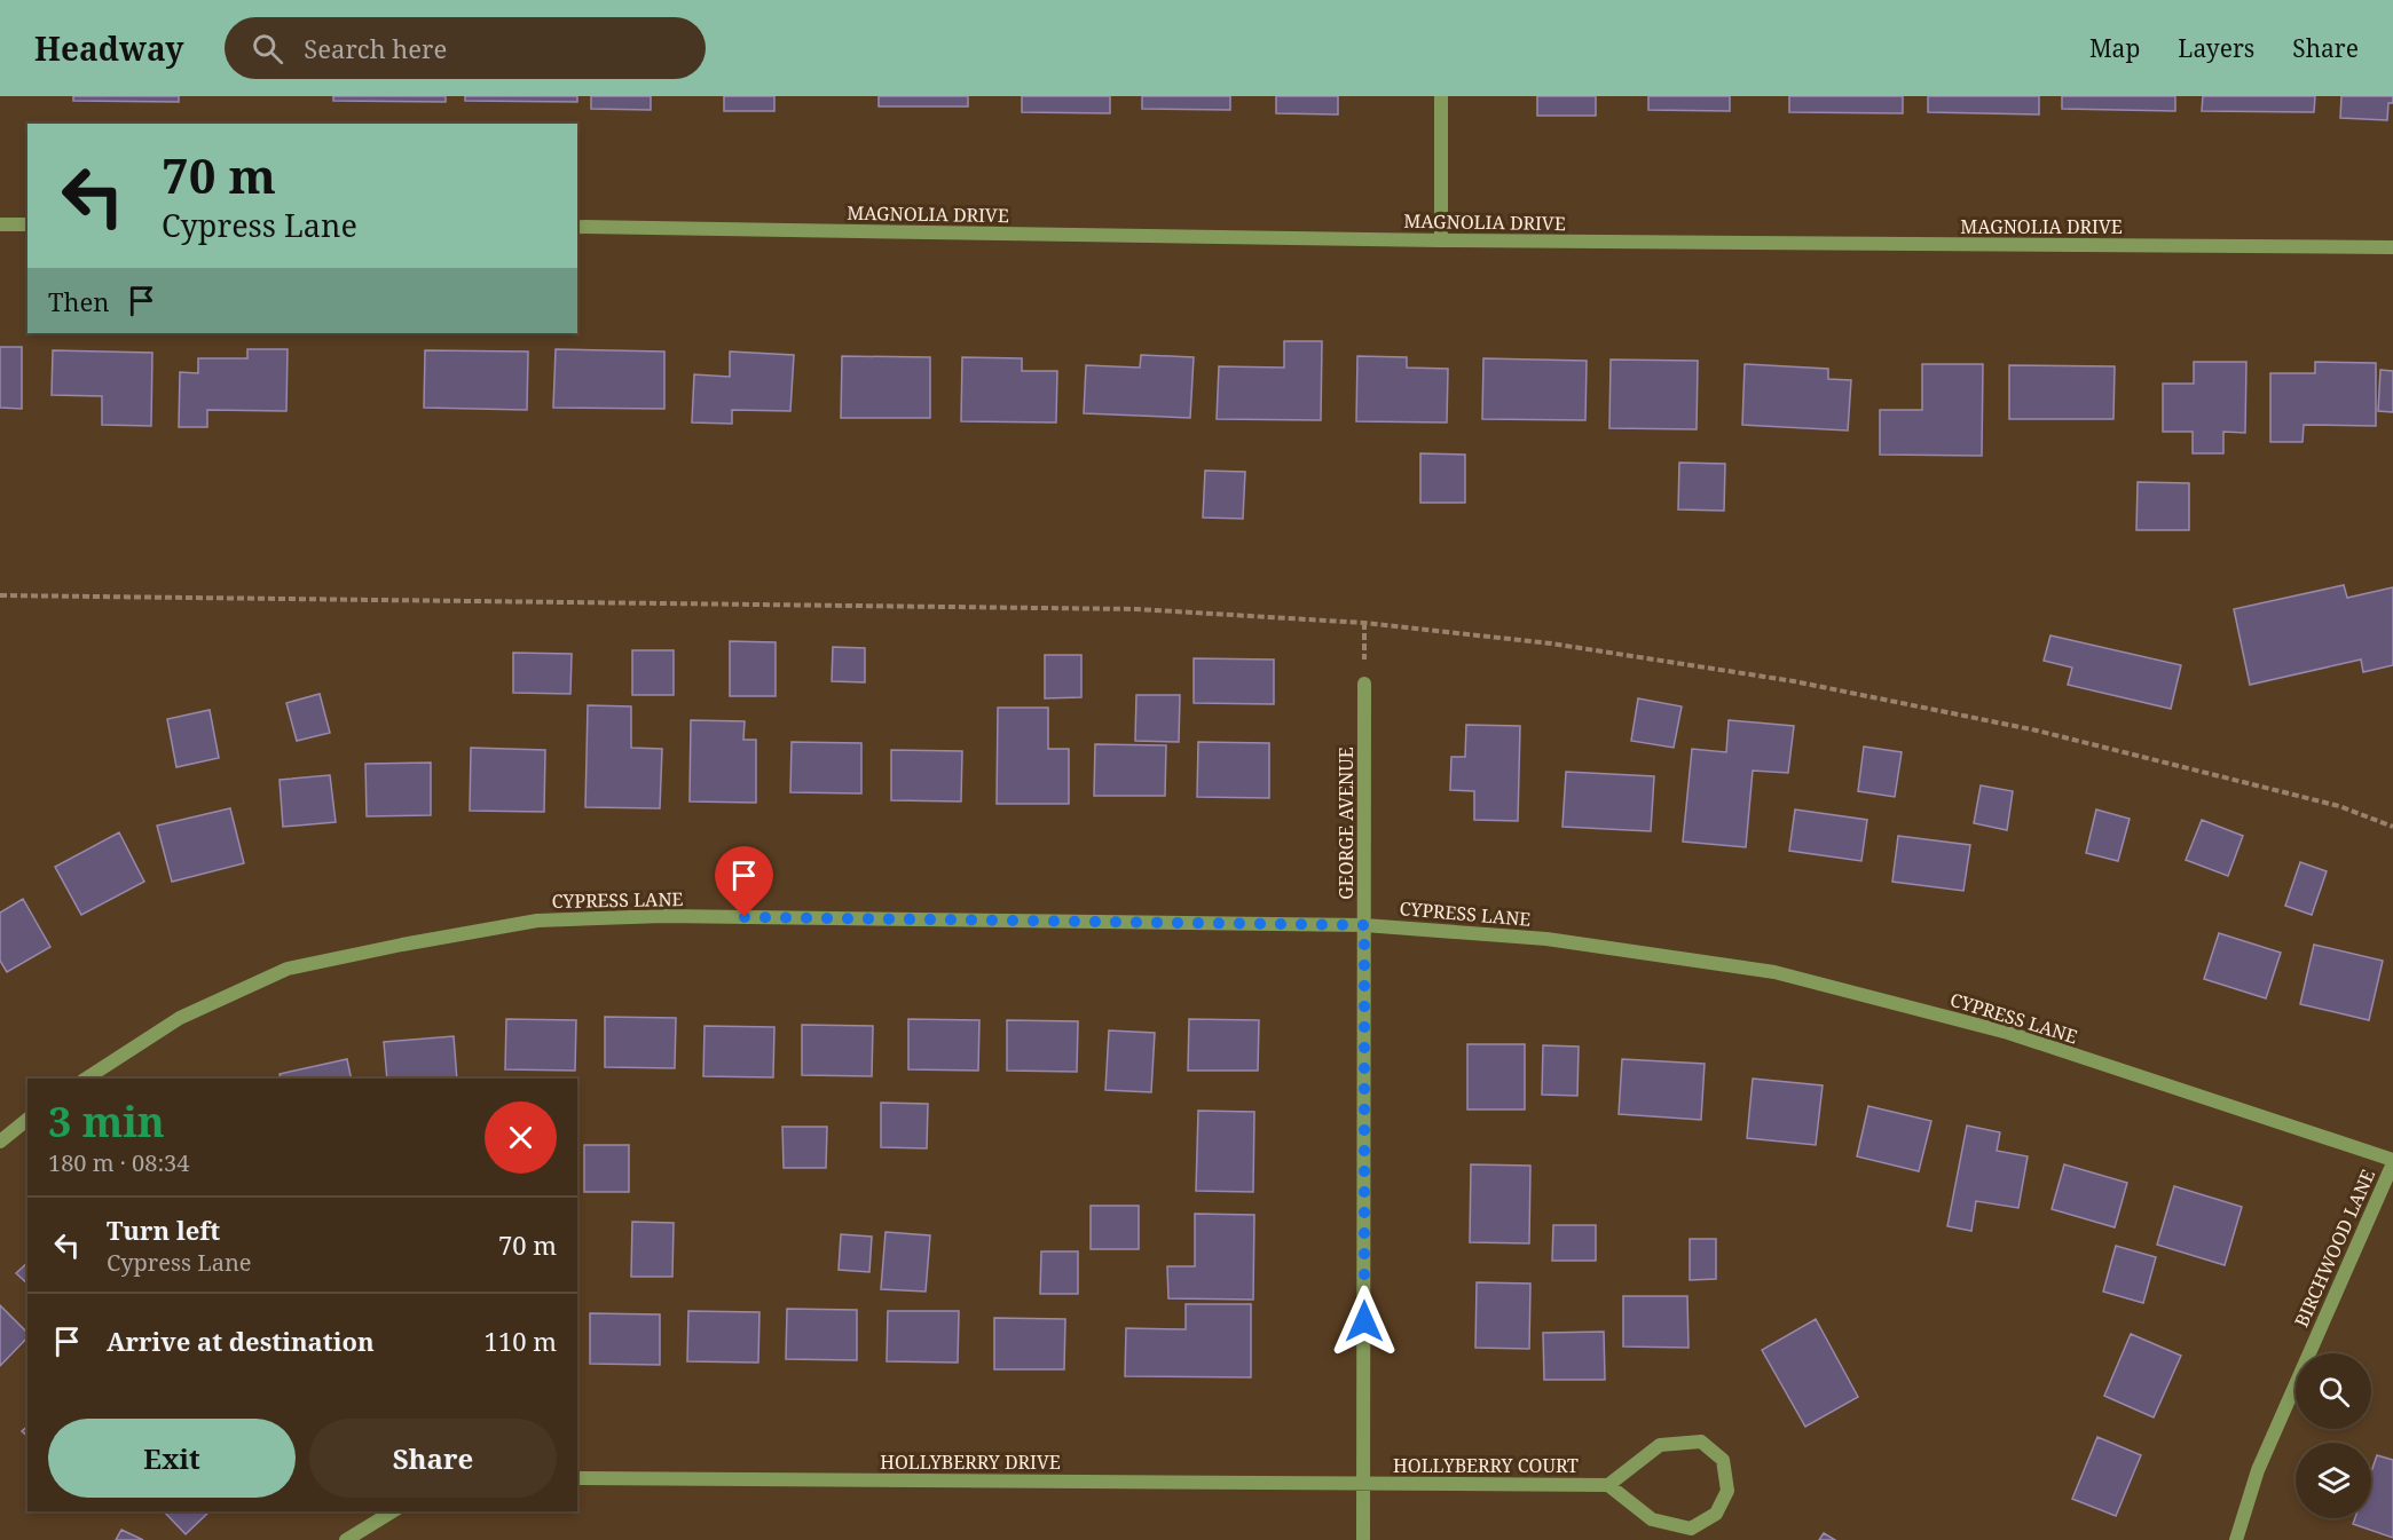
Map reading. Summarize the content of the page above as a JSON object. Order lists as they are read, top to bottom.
{
  "streets": {
    "street": [
      "MAGNOLIA DRIVE",
      "GEORGE AVENUE",
      "CYPRESS LANE",
      "BIRCHWOOD LANE",
      "HOLLYBERRY DRIVE",
      "HOLLYBERRY COURT"
    ]
  },
  "crossings": [
    ["GEORGE AVENUE", "CYPRESS LANE"],
    ["GEORGE AVENUE", "HOLLYBERRY DRIVE"],
    ["GEORGE AVENUE", "HOLLYBERRY COURT"],
    ["CYPRESS LANE", "BIRCHWOOD LANE"],
    ["HOLLYBERRY DRIVE", "HOLLYBERRY COURT"]
  ],
  "page": {
    "header": "Headway",
    "search": "Search here",
    "nav": ["Map", "Layers", "Share"],
    "turn": ["70 m", "Cypress Lane"],
    "then": "Then",
    "heading": ["3 min", "180 m · 08:34"],
    "list": [
      {
        "name": "Turn left",
        "note": "Cypress Lane",
        "value": "70 m"
      },
      {
        "name": "Arrive at destination",
        "value": "110 m"
      }
    ],
    "buttons": ["Exit", "Share"]
  }
}
